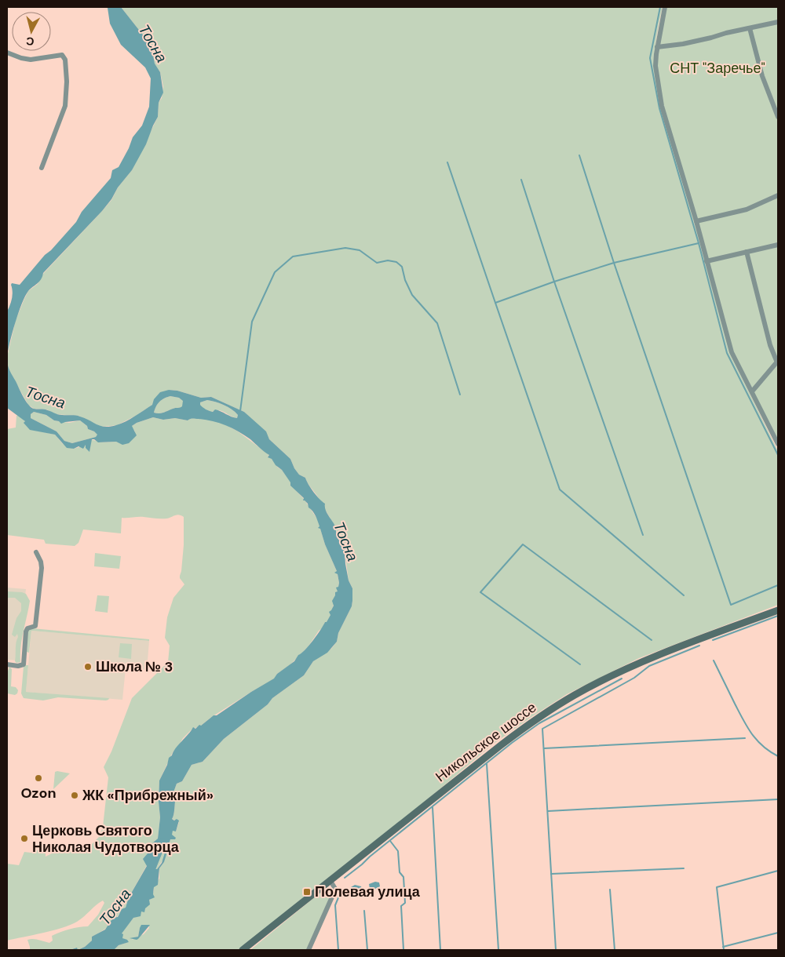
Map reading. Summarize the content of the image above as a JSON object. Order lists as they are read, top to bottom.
{
  "streets": {
    "main road": ["Никольское шоссе"]
  },
  "water": ["Тосна"],
  "parks": ["СНТ \"Заречье\""],
  "places": {
    "other": [
      "Школа № 3",
      "Ozon",
      "ЖК «Прибрежный»",
      "Церковь Святого Николая Чудотворца"
    ],
    "transit": ["Полевая улица"]
  },
  "north": "bottom"
}
